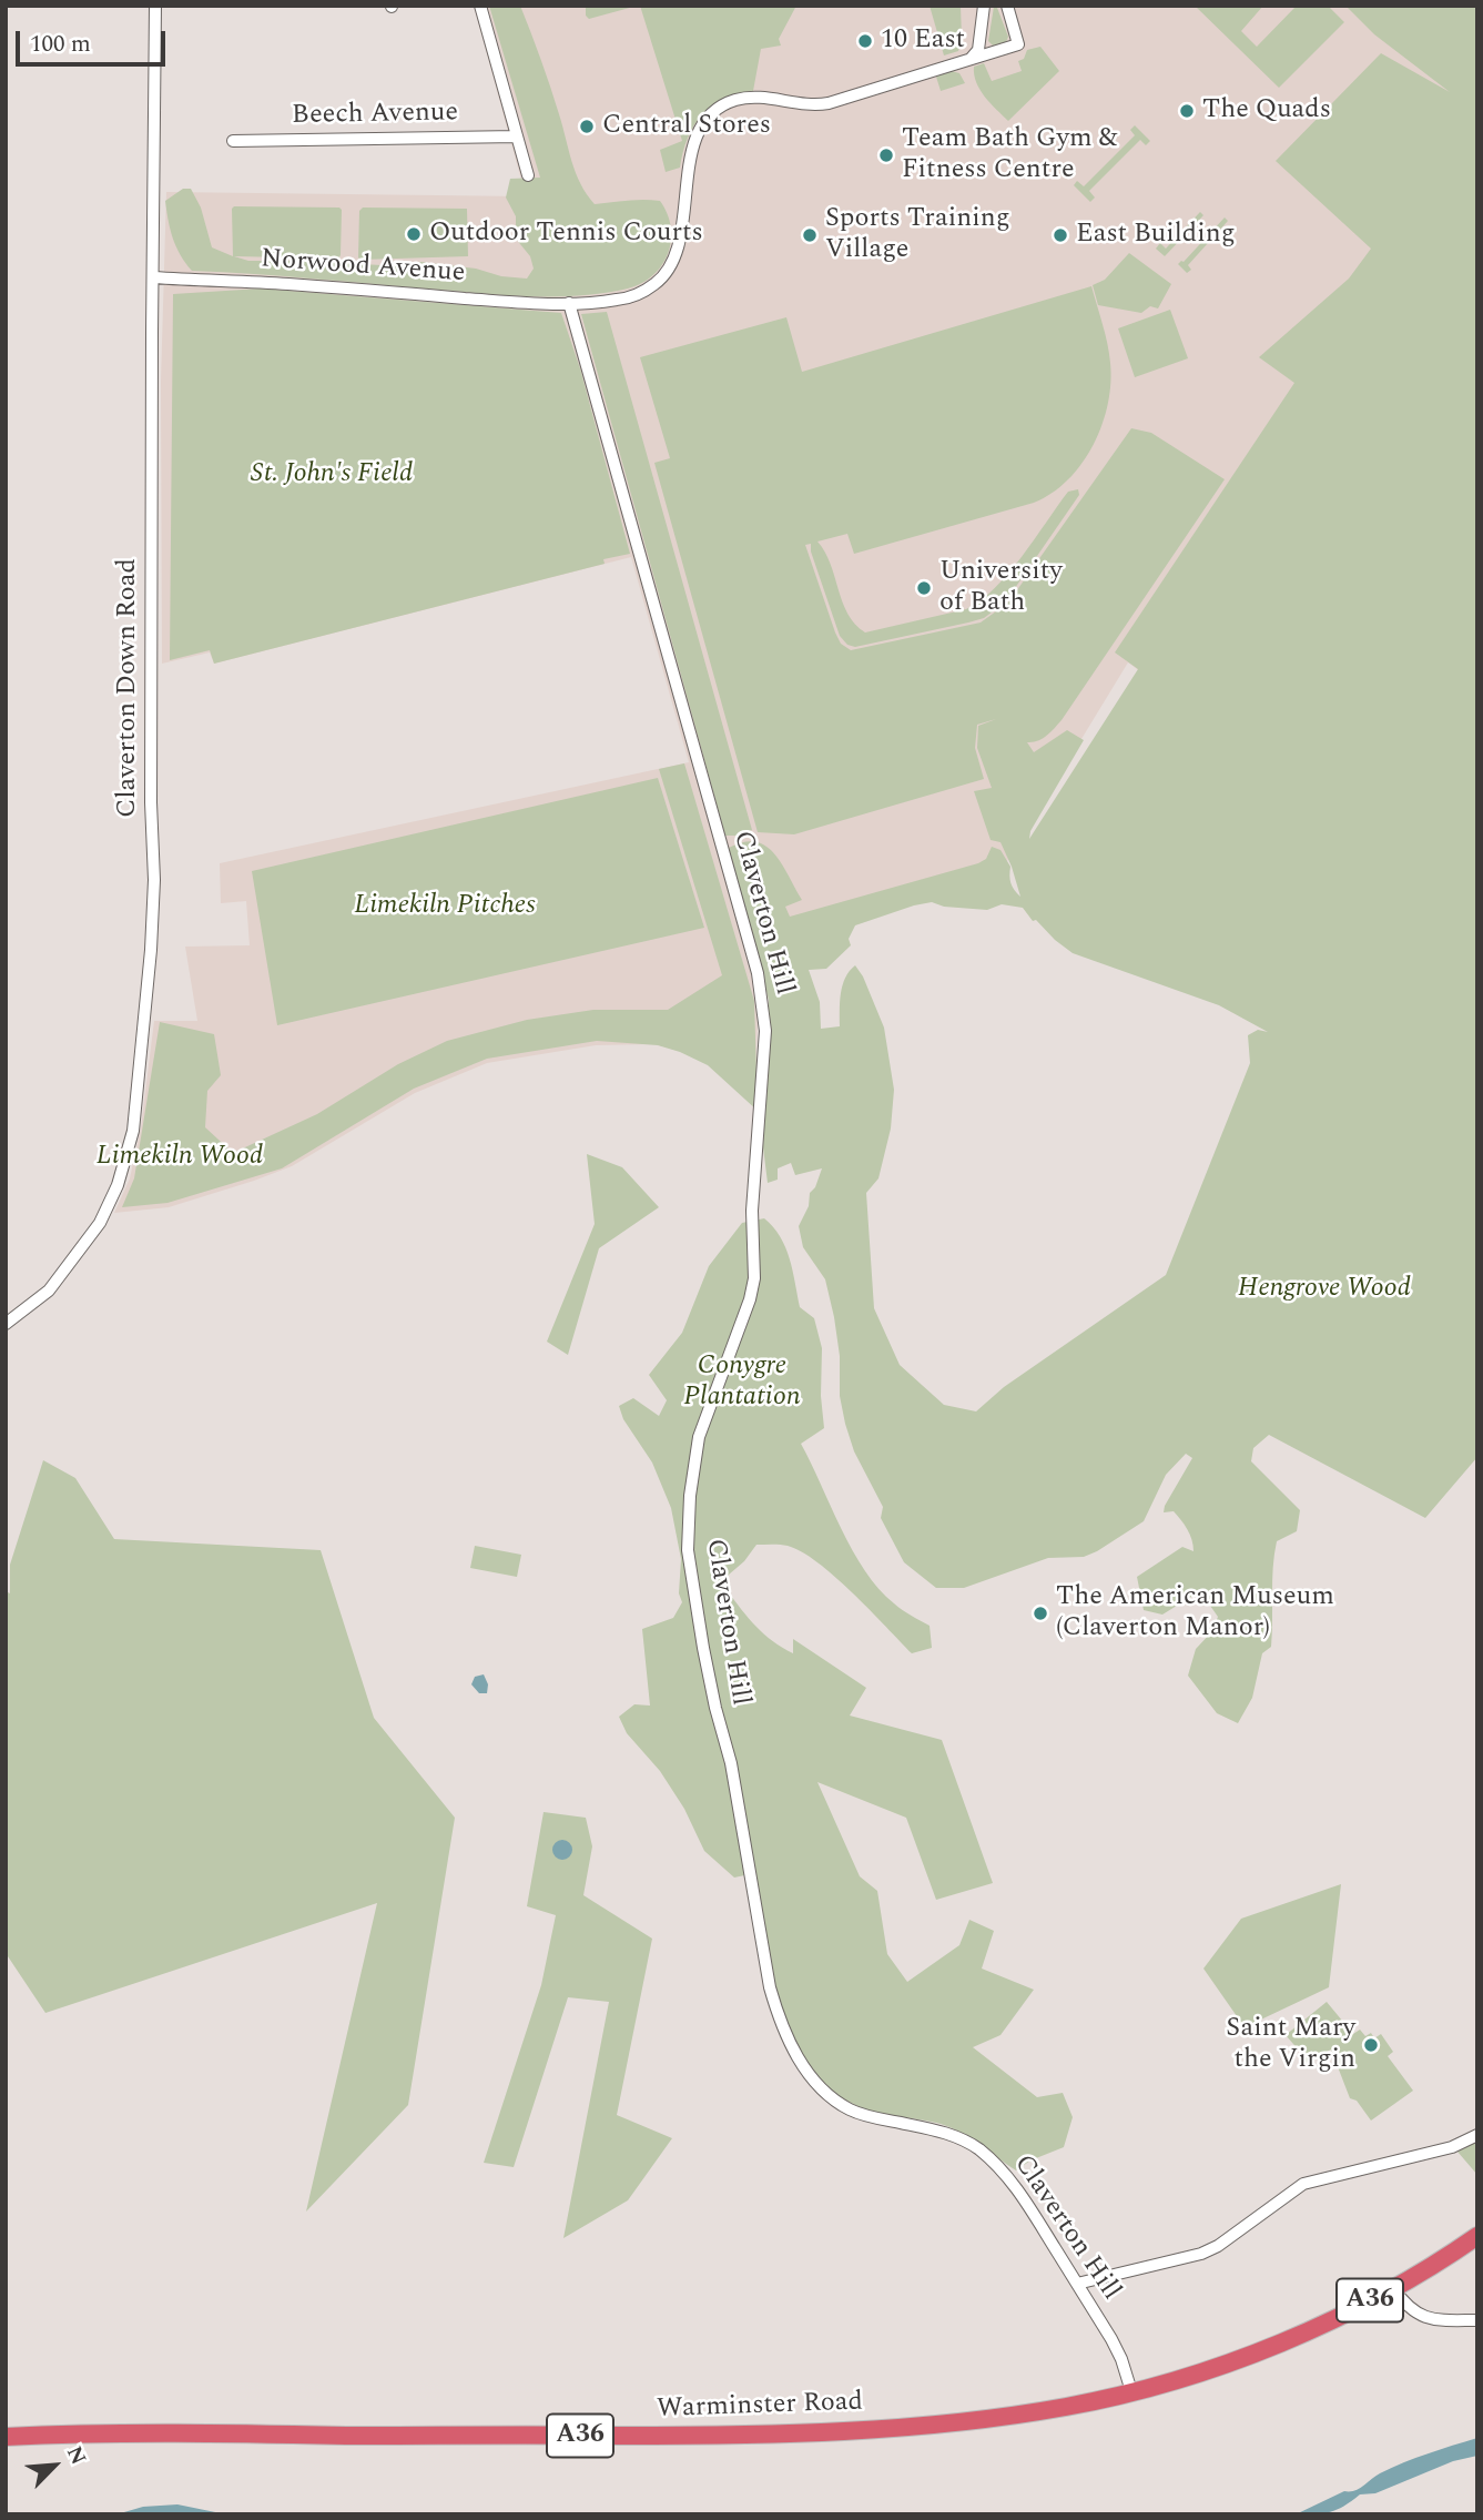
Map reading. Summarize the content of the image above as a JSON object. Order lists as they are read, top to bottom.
{
  "streets": {
    "highway": ["A36", "Warminster Road"],
    "street": [
      "Beech Avenue",
      "Norwood Avenue",
      "Claverton Down Road",
      "Claverton Hill"
    ]
  },
  "crossings": [
    ["Norwood Avenue", "Claverton Down Road"],
    ["Norwood Avenue", "Claverton Hill"],
    ["Claverton Hill", "Warminster Road"]
  ],
  "parks": [
    "St. John's Field",
    "Limekiln Pitches",
    "Limekiln Wood",
    "Hengrove Wood",
    "Conygre Plantation"
  ],
  "places": [
    "10 East",
    "The Quads",
    "Central Stores",
    "Team Bath Gym & Fitness Centre",
    "Outdoor Tennis Courts",
    "Sports Training Village",
    "East Building",
    "University of Bath",
    "The American Museum (Claverton Manor)",
    "Saint Mary the Virgin"
  ],
  "scale_bar": "100 m",
  "north": "top right"
}
